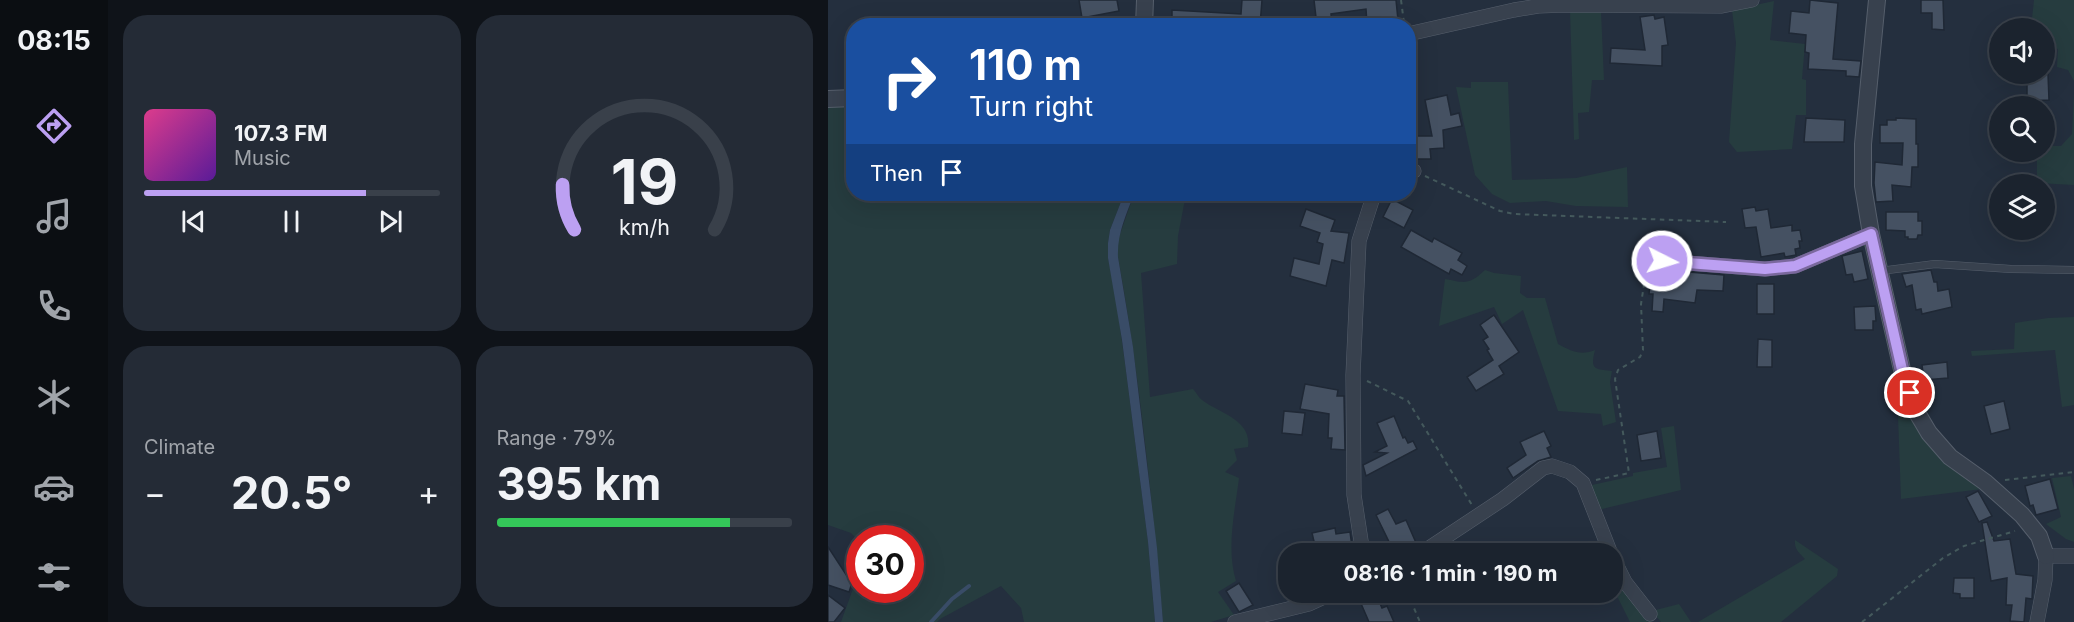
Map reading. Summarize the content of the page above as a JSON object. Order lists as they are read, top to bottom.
{
  "page": {
    "tabs": "08:15",
    "turn": ["110 m", "Turn right"],
    "song": ["107.3 FM", "Music"],
    "then": "Then",
    "tile": [
      "Climate",
      ["Range · 79%", "395 km"]
    ],
    "heat": ["−", "20.5°", "+"],
    "limit": "30",
    "trip": "08:16 · 1 min · 190 m",
    "gauge": ["19", "km/h"]
  }
}
